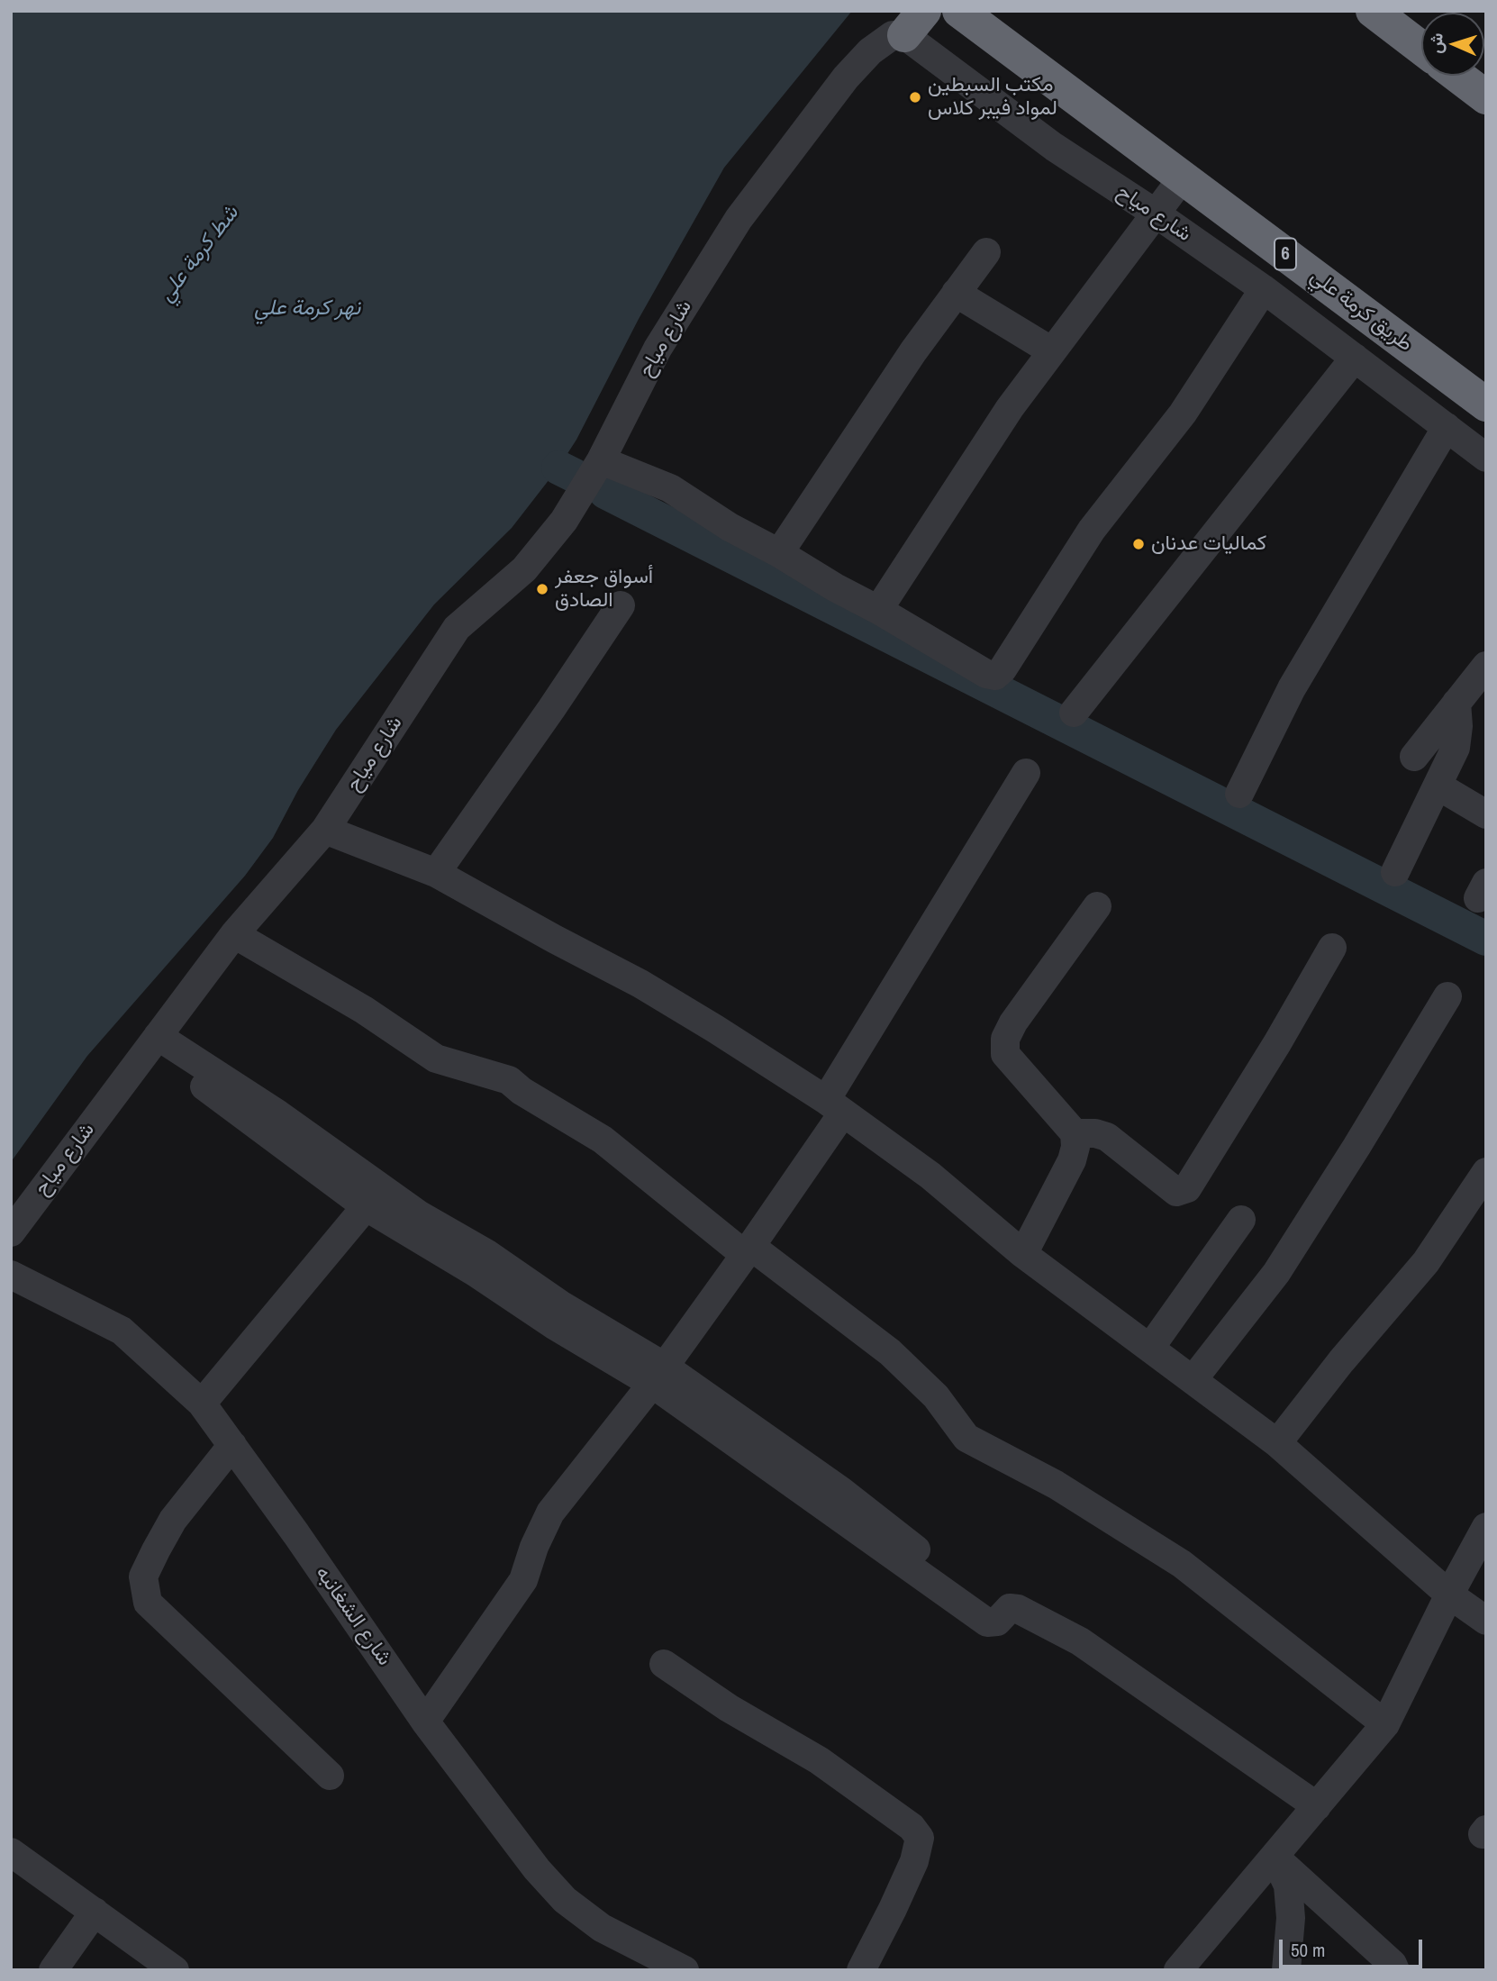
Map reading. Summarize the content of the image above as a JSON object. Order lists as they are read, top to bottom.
{
  "streets": {
    "highway": ["6", "طريق كرمة علي"],
    "street": ["شارع مياح", "شارع الشغانبه"]
  },
  "water": ["شط كرمة علي", "نهر كرمة علي"],
  "places": ["مكتب السبطين لمواد فيبر كلاس", "كماليات عدنان", "أسواق جعفر الصادق"],
  "scale_bar": "50 m",
  "north": "left"
}
